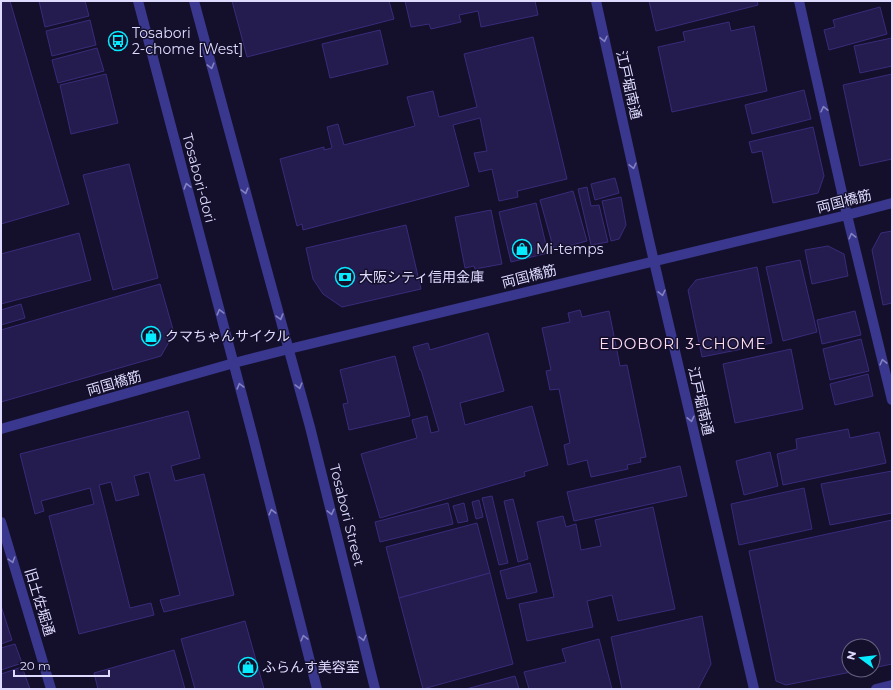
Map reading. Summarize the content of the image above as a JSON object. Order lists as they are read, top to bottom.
{
  "streets": {
    "street": [
      "江戸堀南通",
      "Tosabori-dori",
      "両国橋筋",
      "Tosabori Street",
      "旧土佐堀通"
    ]
  },
  "crossings": [
    ["江戸堀南通", "両国橋筋"],
    ["Tosabori-dori", "両国橋筋"],
    ["両国橋筋", "Tosabori Street"]
  ],
  "one_way": ["江戸堀南通", "旧土佐堀通"],
  "districts": ["EDOBORI 3-CHOME"],
  "places": {
    "bus stop": ["Tosabori 2-chome [West]"],
    "shop": ["Mi-temps", "クマちゃんサイクル", "ふらんす美容室"],
    "bank": ["大阪シティ信用金庫"]
  },
  "scale_bar": "20 m",
  "north": "left"
}
